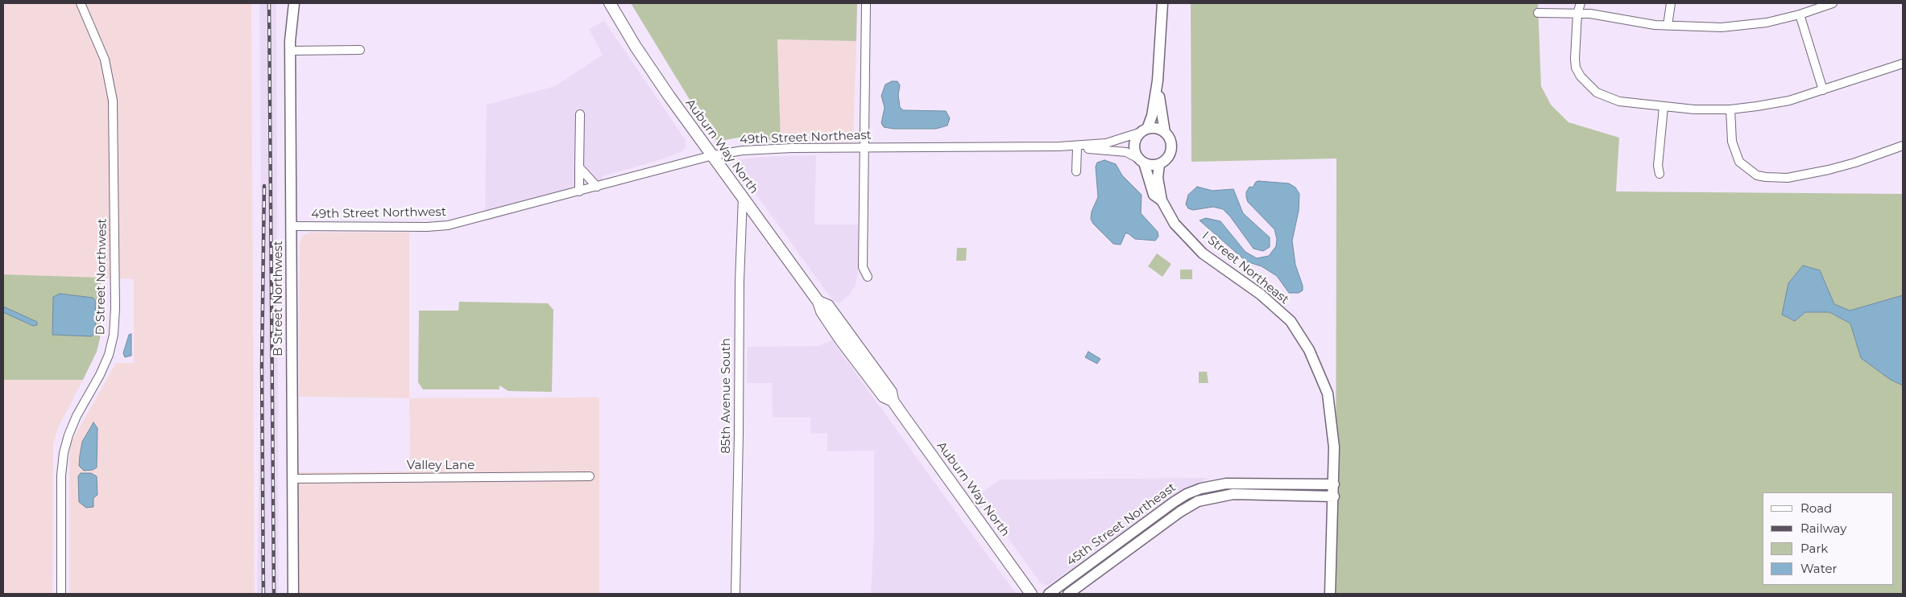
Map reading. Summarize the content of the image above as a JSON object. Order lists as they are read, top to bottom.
{
  "streets": {
    "main road": ["Auburn Way North"],
    "street": [
      "49th Street Northeast",
      "49th Street Northwest",
      "I Street Northeast",
      "D Street Northwest",
      "B Street Northwest",
      "85th Avenue South",
      "Valley Lane",
      "45th Street Northeast"
    ]
  },
  "crossings": [
    ["49th Street Northeast", "Auburn Way North"],
    ["49th Street Northeast", "49th Street Northwest"],
    ["49th Street Northeast", "I Street Northeast"],
    ["Auburn Way North", "85th Avenue South"],
    ["49th Street Northwest", "B Street Northwest"],
    ["I Street Northeast", "45th Street Northeast"],
    ["B Street Northwest", "Valley Lane"]
  ],
  "legend": [
    "Road",
    "Railway",
    "Park",
    "Water"
  ]
}
